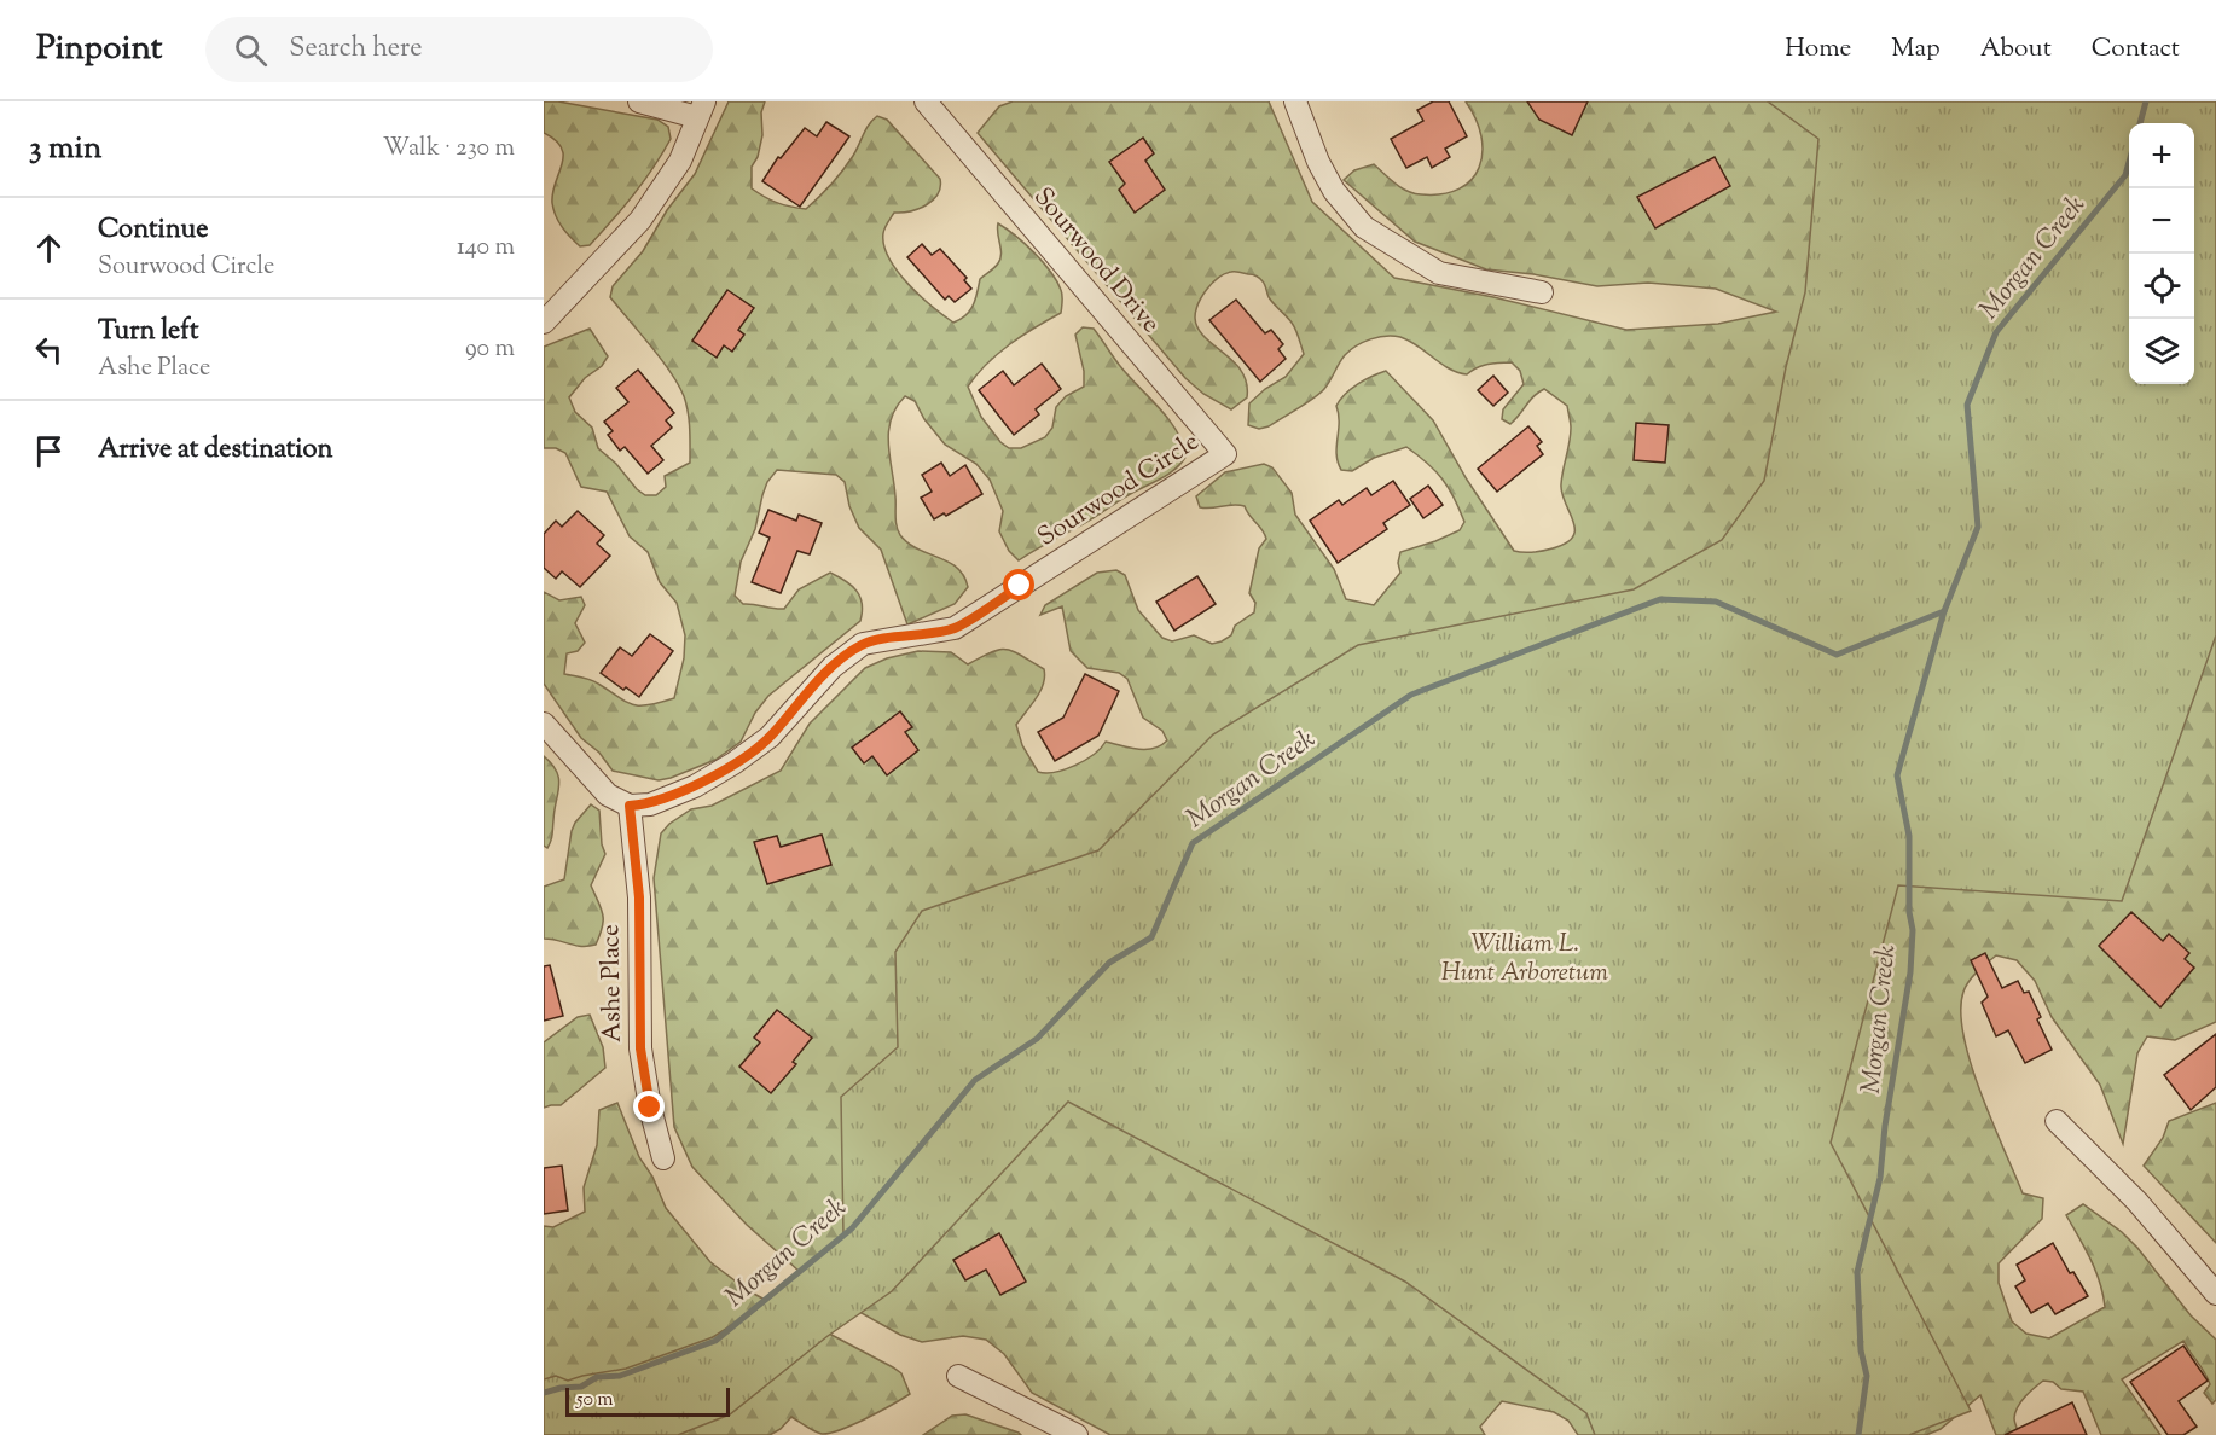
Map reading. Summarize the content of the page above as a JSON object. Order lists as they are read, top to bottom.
{
  "streets": {
    "street": ["Sourwood Drive", "Sourwood Circle", "Ashe Place"]
  },
  "crossings": [
    ["Sourwood Drive", "Sourwood Circle"],
    ["Sourwood Circle", "Ashe Place"]
  ],
  "water": ["Morgan Creek"],
  "parks": ["William L. Hunt Arboretum"],
  "scale_bar": "50 m",
  "page": {
    "header": "Pinpoint",
    "search": "Search here",
    "nav": [
      "Home",
      "Map",
      "About",
      "Contact"
    ],
    "heading": ["3 min", "Walk · 230 m"],
    "map_buttons": ["+", "−"],
    "list": [
      ["Continue", "Sourwood Circle", "140 m"],
      ["Turn left", "Ashe Place", "90 m"],
      "Arrive at destination"
    ],
    "scale": "50 m"
  }
}
